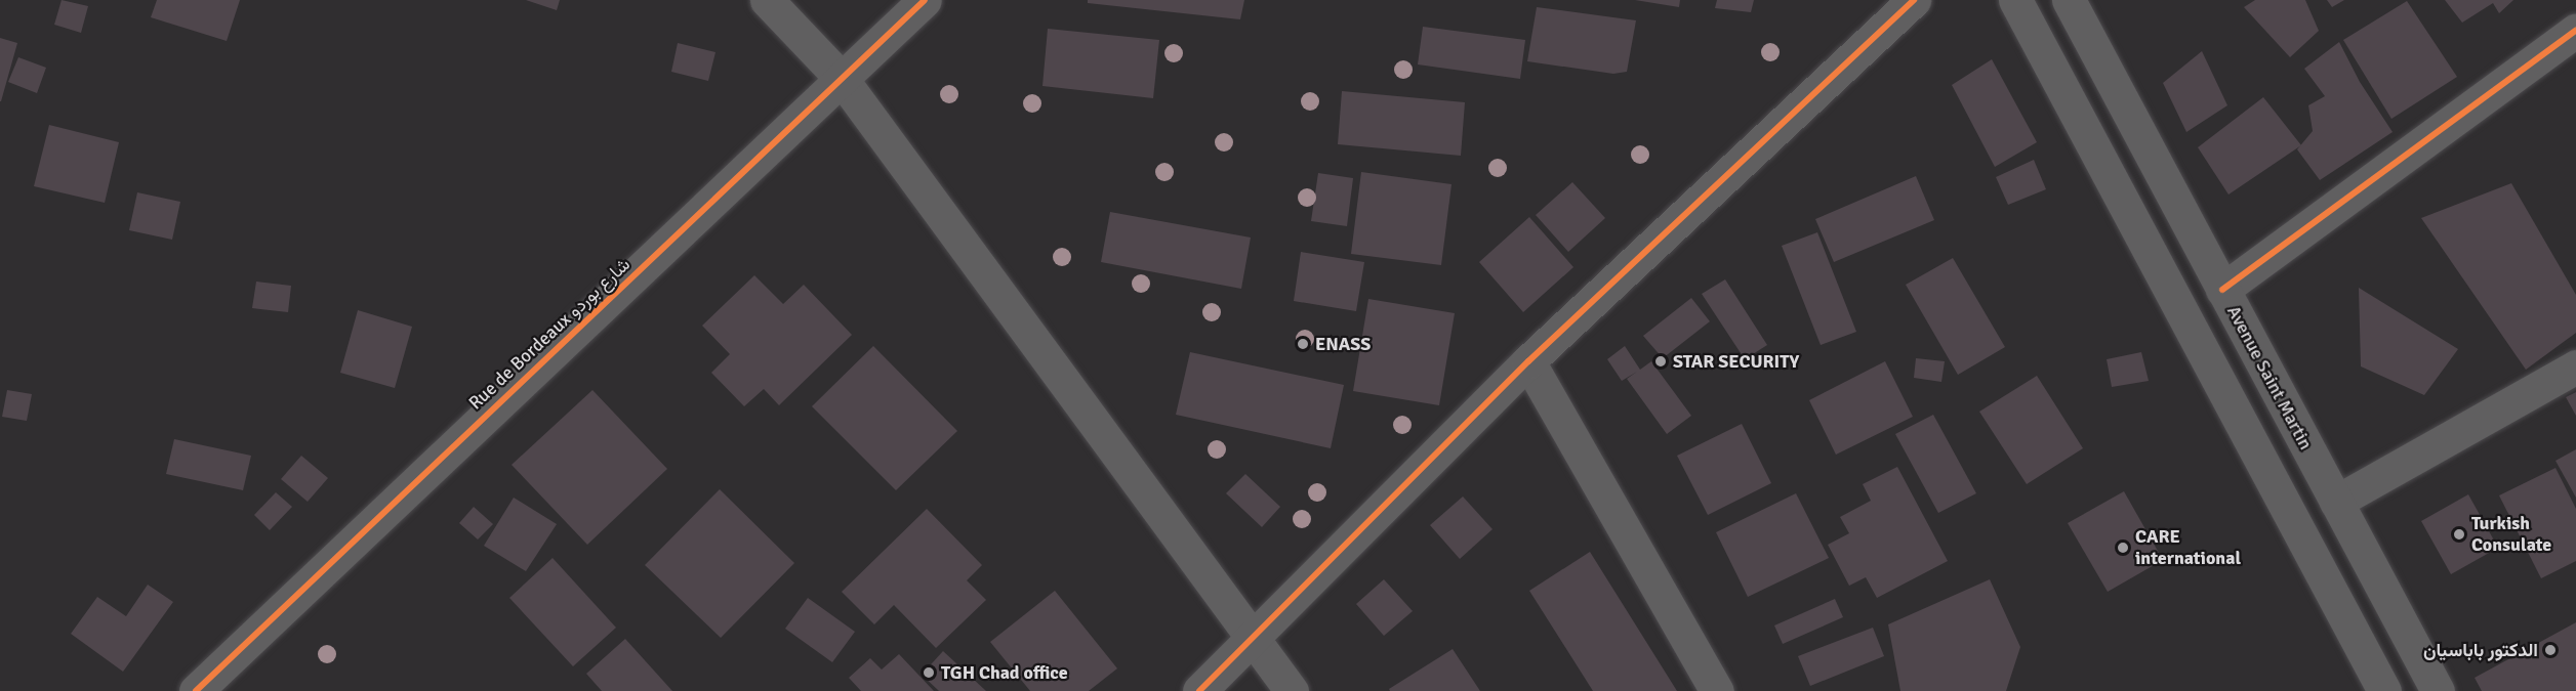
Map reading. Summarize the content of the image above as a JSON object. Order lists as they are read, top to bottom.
{
  "streets": {
    "street": ["Rue de Bordeaux شارع بوردو", "Avenue Saint Martin"]
  },
  "places": [
    "ENASS",
    "STAR SECURITY",
    "Turkish Consulate",
    "CARE international",
    "الدكتور باباسيان",
    "TGH Chad office"
  ]
}
